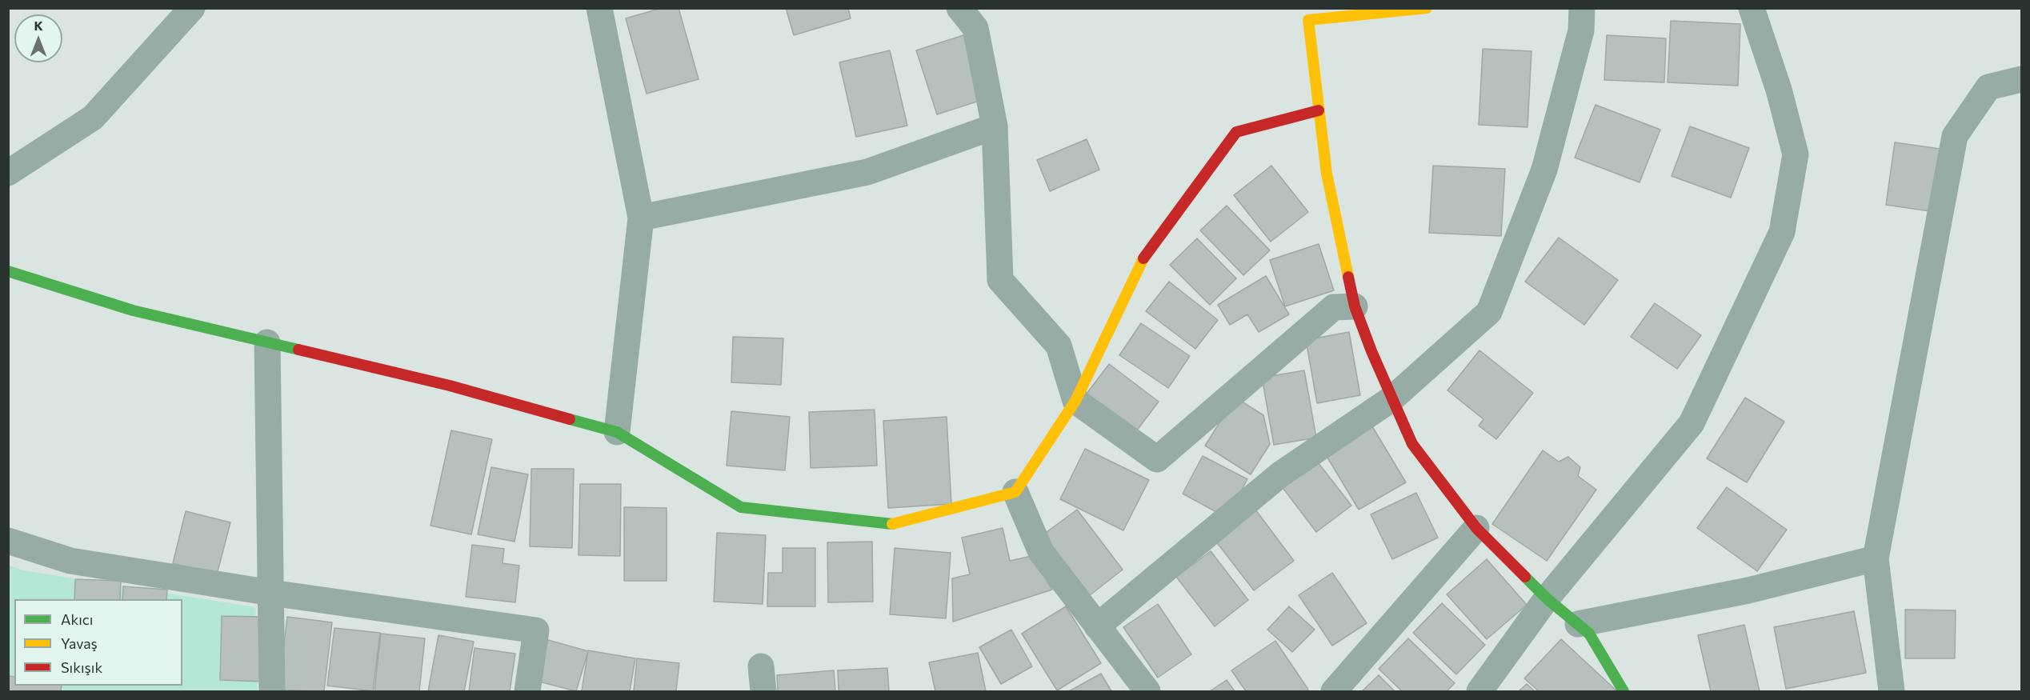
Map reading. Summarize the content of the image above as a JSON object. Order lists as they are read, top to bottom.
{
  "legend": ["Akıcı", "Yavaş", "Sıkışık"],
  "north": "top"
}
